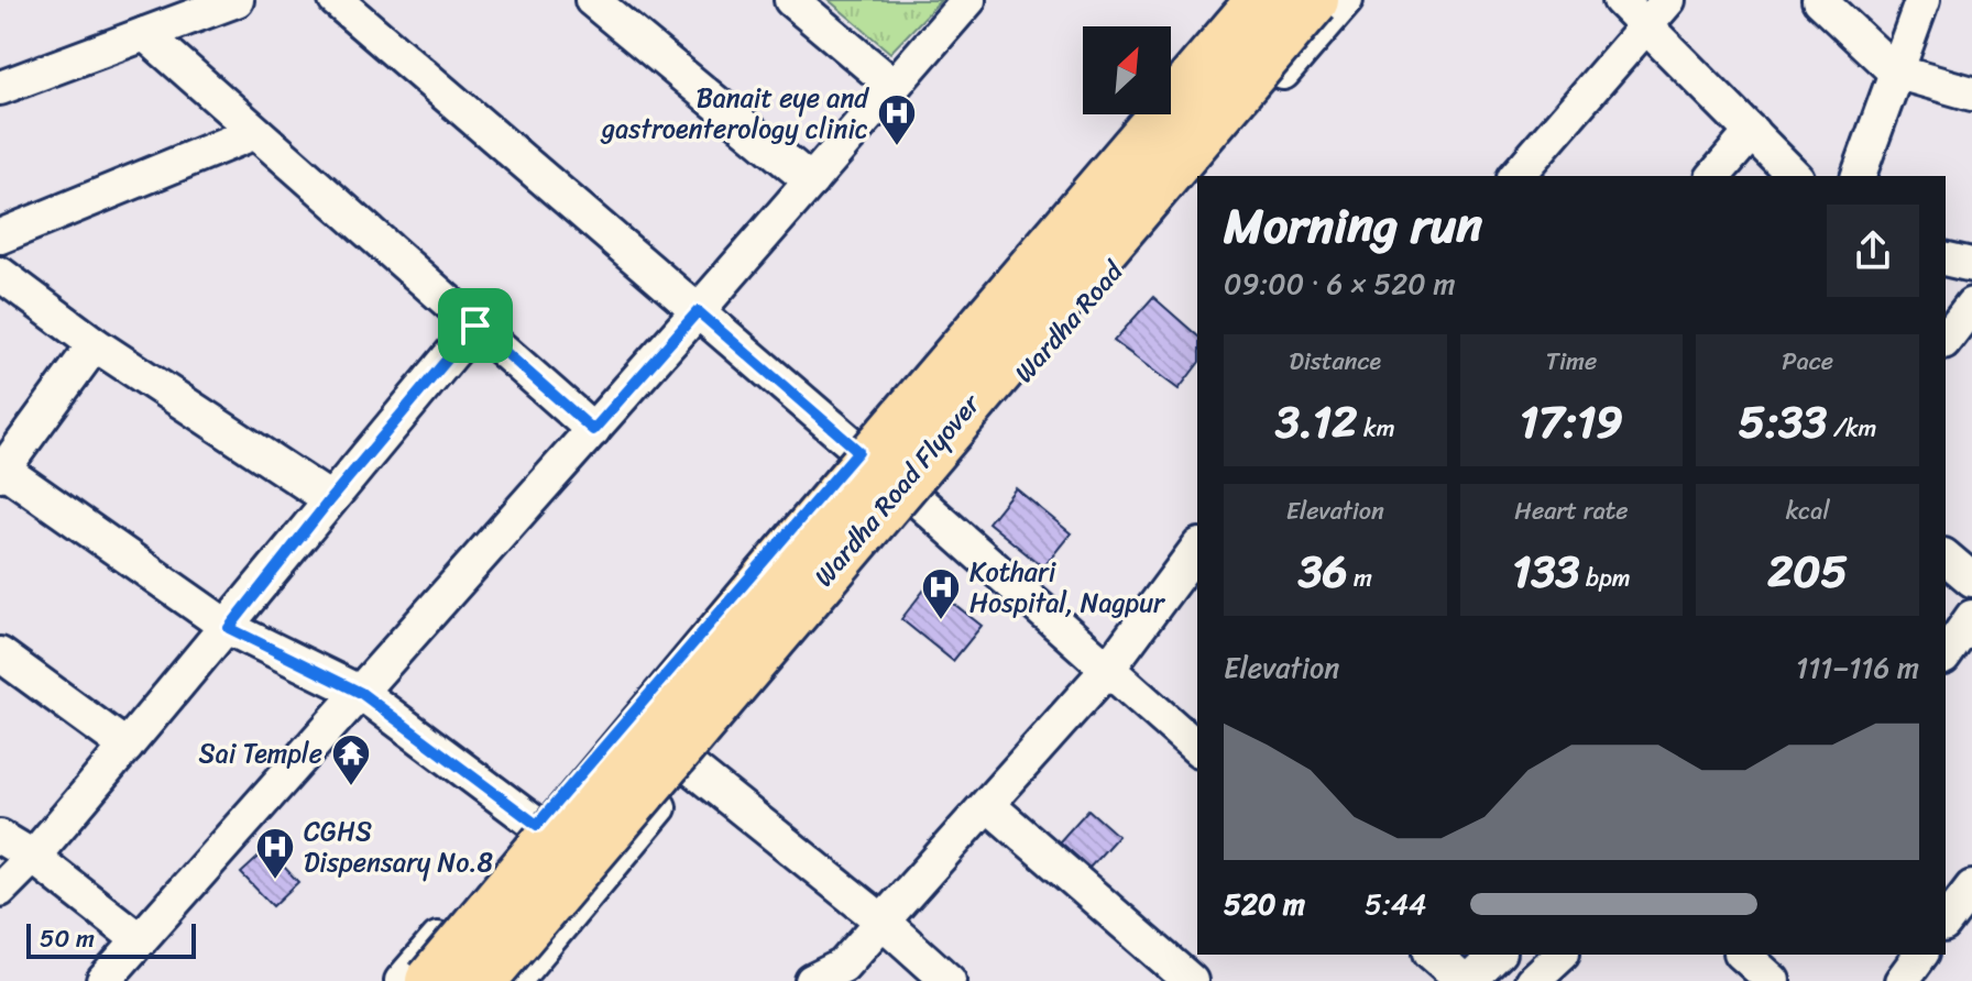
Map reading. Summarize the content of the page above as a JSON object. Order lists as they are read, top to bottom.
{
  "streets": {
    "highway": ["Wardha Road Flyover"],
    "street": ["Wardha Road"]
  },
  "places": {
    "hospital": ["Banait eye and gastroenterology clinic", "Kothari Hospital, Nagpur", "CGHS Dispensary No.8"],
    "temple": ["Sai Temple"]
  },
  "scale_bar": "50 m",
  "north": "top right",
  "page": {
    "heading": ["Morning run", "09:00 · 6 × 520 m"],
    "stats": [
      ["Distance", "3.12 km"],
      ["Time", "17:19"],
      ["Pace", "5:33 /km"],
      ["Elevation", "36 m"],
      ["Heart rate", "133 bpm"],
      ["kcal", "205"]
    ],
    "chart": ["Elevation", "111–116 m"],
    "list": [
      {
        "name": "520 m",
        "note": "5:44"
      }
    ],
    "scale": "50 m"
  }
}
